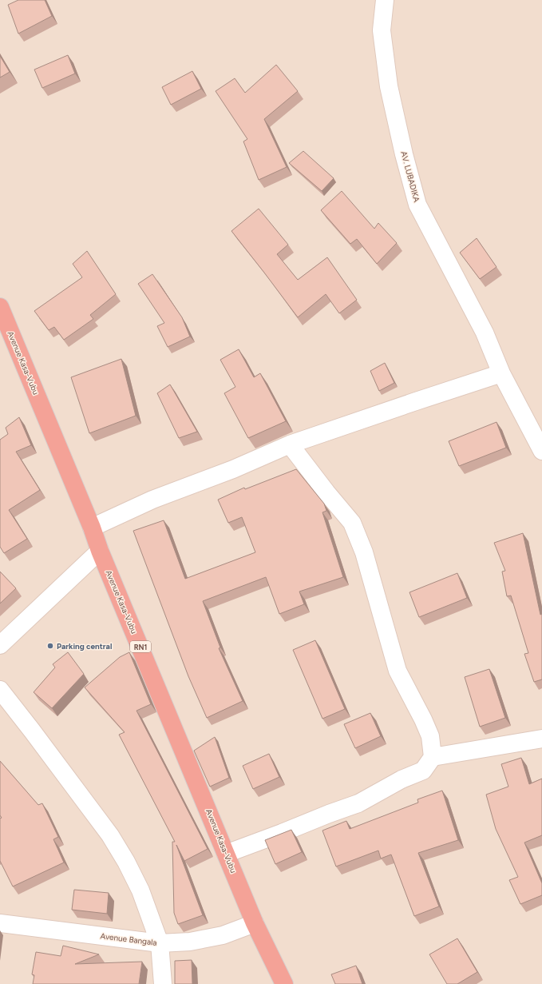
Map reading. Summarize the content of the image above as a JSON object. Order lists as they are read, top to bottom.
{
  "streets": {
    "highway": ["Avenue Kasa-Vubu", "RN1"],
    "street": ["AV. LUBADIKA", "Avenue Bangala"]
  },
  "crossings": [
    ["Avenue Kasa-Vubu", "Avenue Bangala"]
  ],
  "places": ["Parking central"]
}
